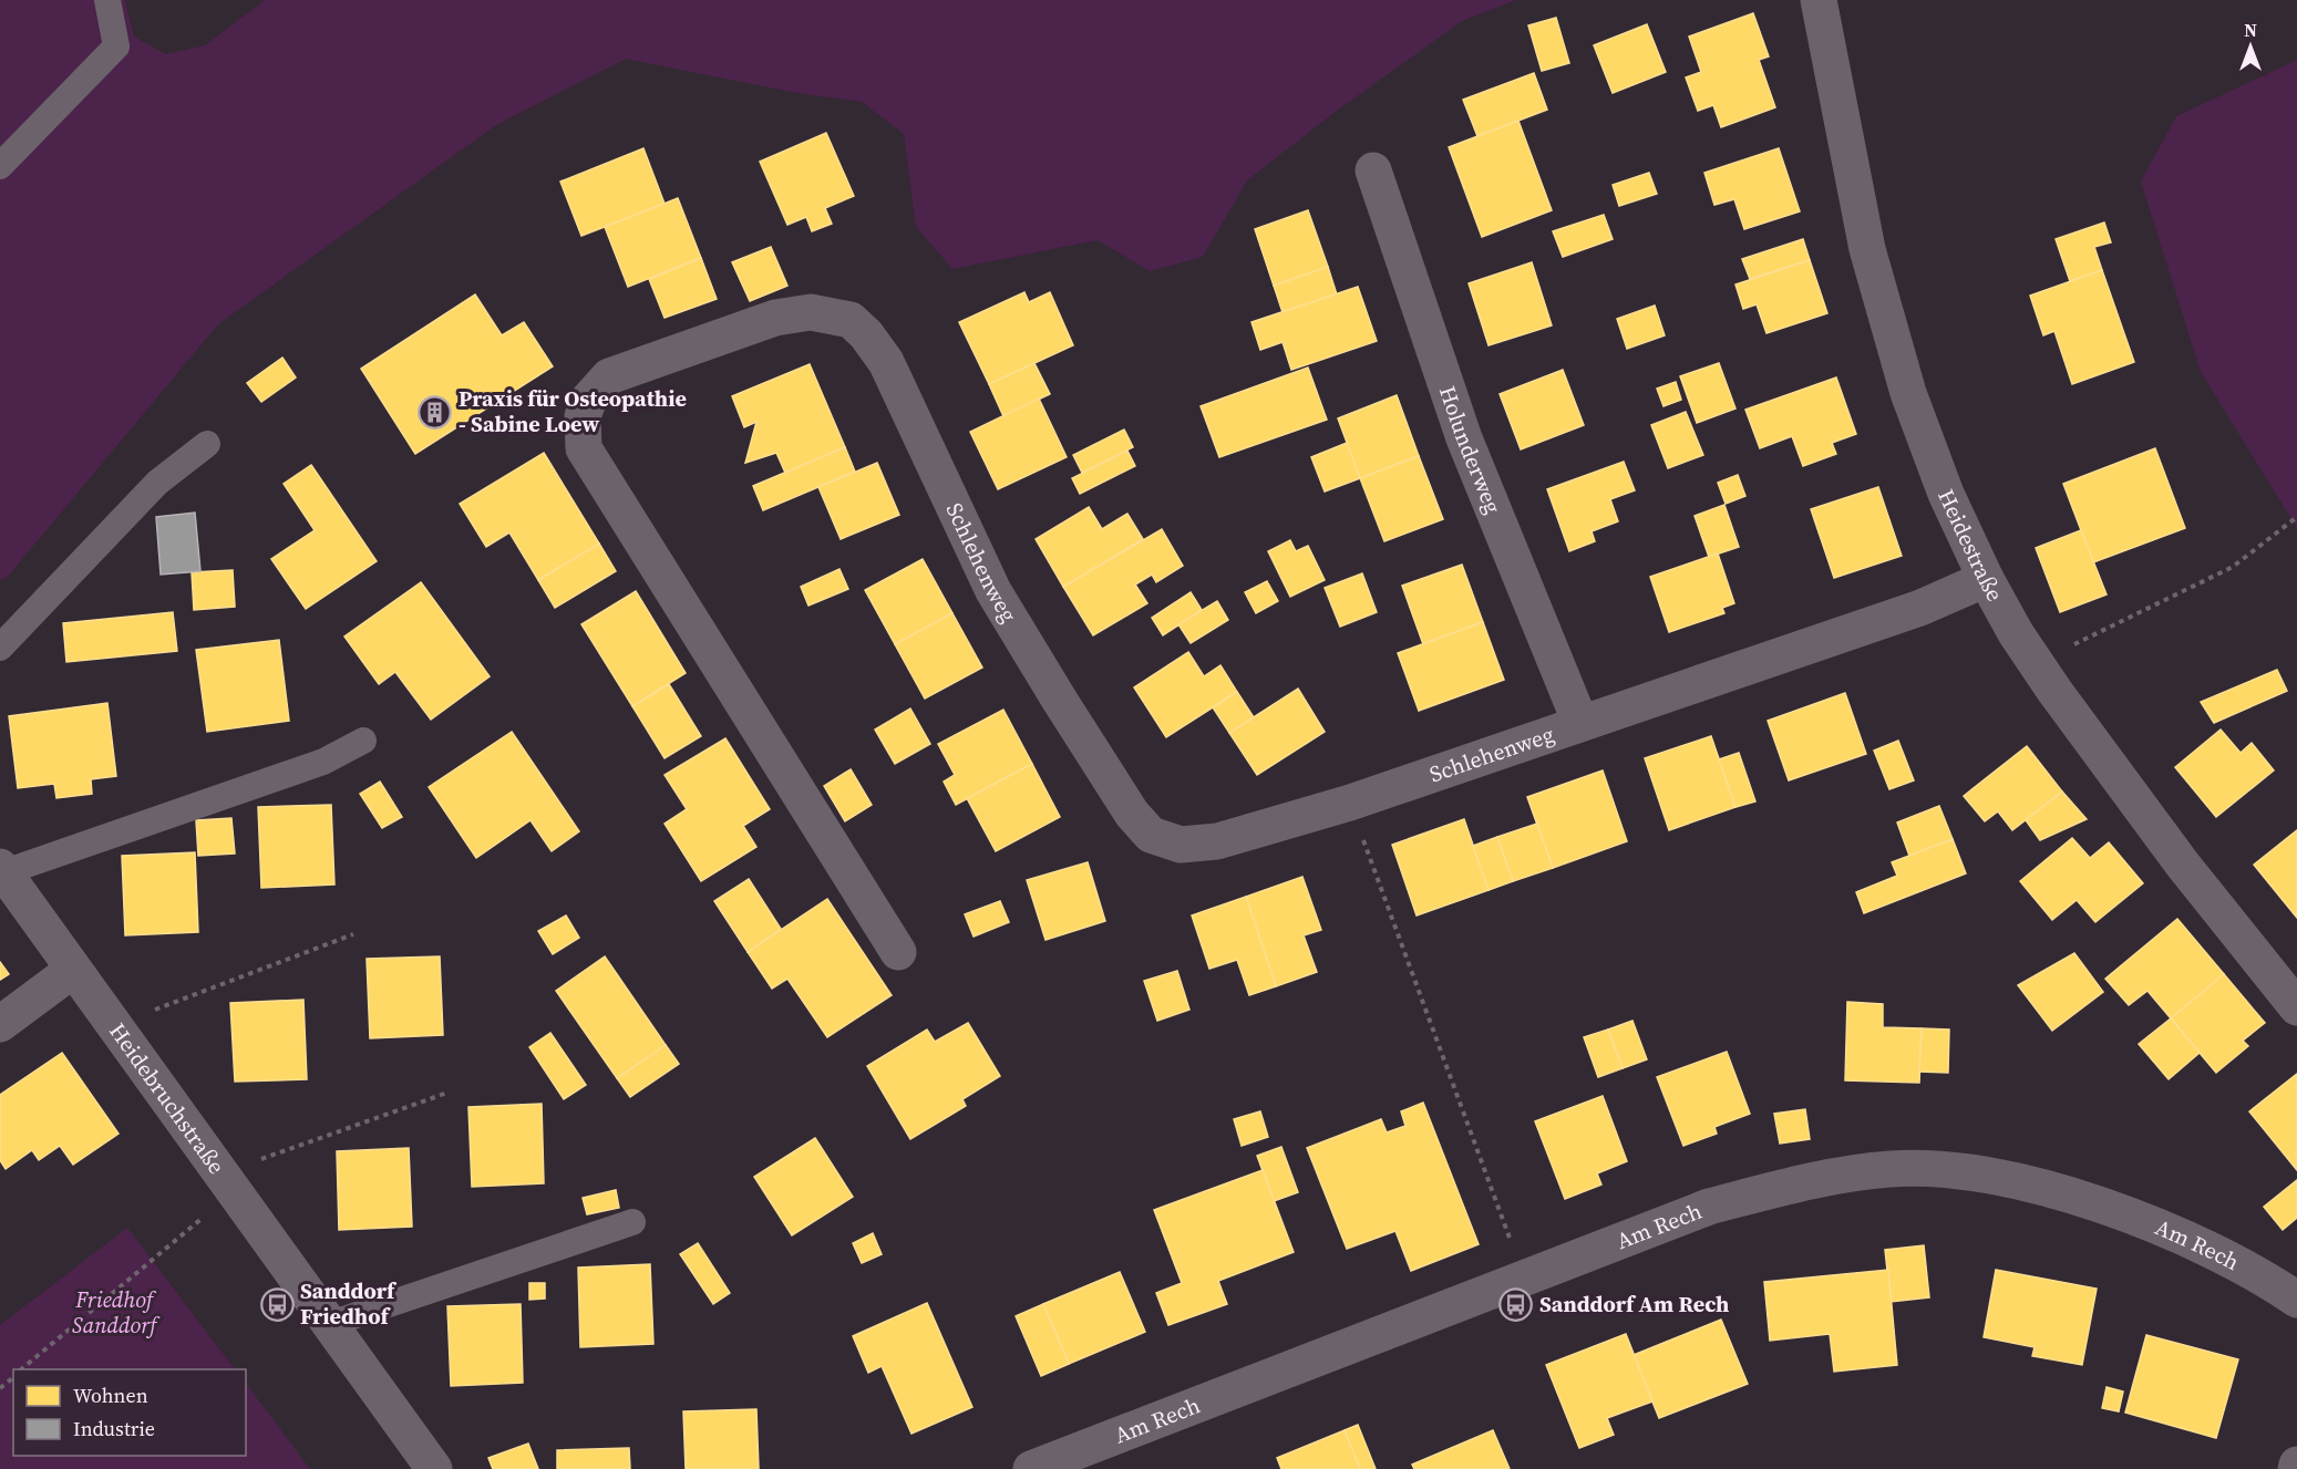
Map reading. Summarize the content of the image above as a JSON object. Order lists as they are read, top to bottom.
{
  "streets": {
    "street": [
      "Holunderweg",
      "Heidestraße",
      "Schlehenweg",
      "Heidebruchstraße",
      "Am Rech"
    ]
  },
  "crossings": [
    ["Holunderweg", "Schlehenweg"],
    ["Heidestraße", "Schlehenweg"]
  ],
  "parks": ["Friedhof Sanddorf"],
  "places": {
    "building": ["Praxis für Osteopathie - Sabine Loew"],
    "bus stop": ["Sanddorf Friedhof", "Sanddorf Am Rech"]
  },
  "legend": ["Wohnen", "Industrie"],
  "north": "top"
}
